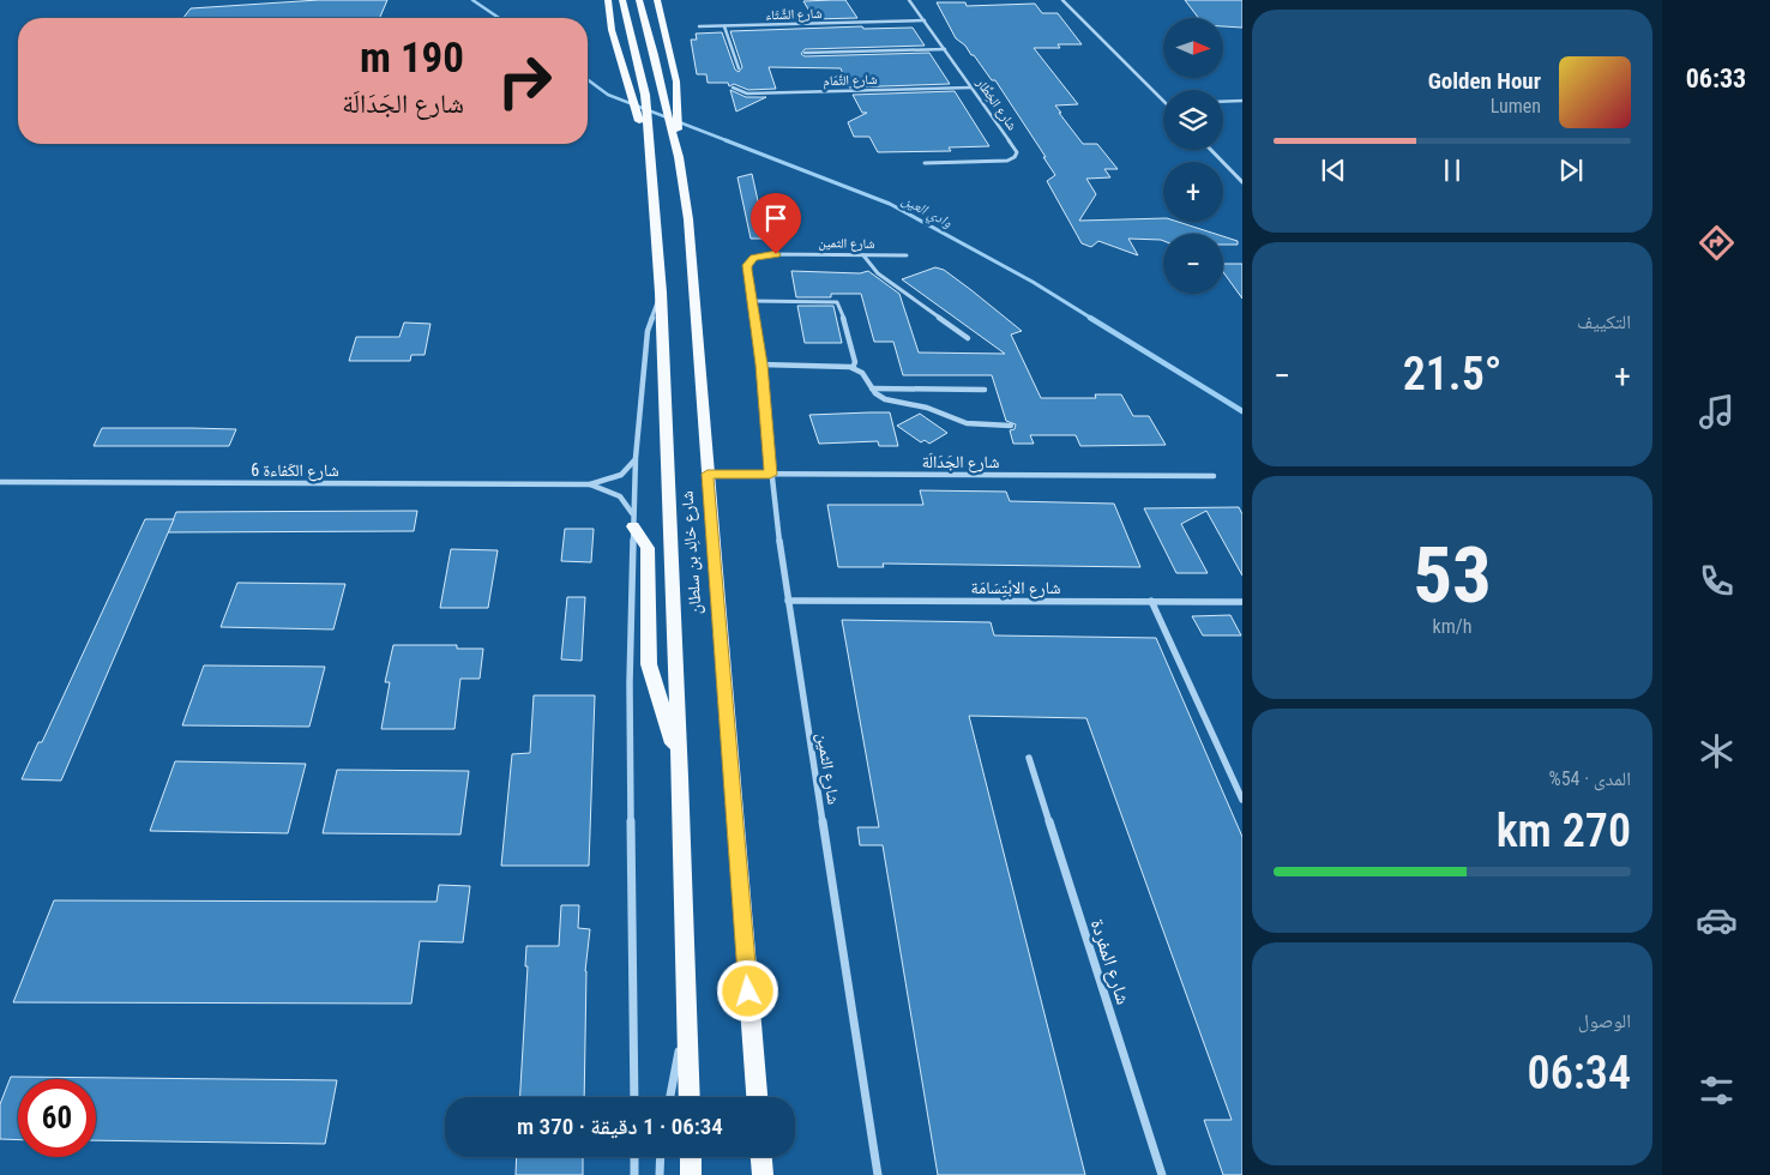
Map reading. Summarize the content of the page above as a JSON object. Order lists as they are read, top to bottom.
{
  "streets": {
    "main road": ["شارع خالِد بن سلطان"],
    "street": [
      "شارع الشِّتَاء",
      "شارع التَّمَام",
      "شارع الخِطَّار",
      "شارع الثمين",
      "شارع الجَدَالَة",
      "شارع الكَفاءة 6",
      "شارع الابْتِسَامَة",
      "شارع المفردة"
    ]
  },
  "crossings": [
    ["شارع الشِّتَاء", "شارع الخِطَّار"],
    ["شارع التَّمَام", "شارع الخِطَّار"],
    ["شارع الثمين", "شارع الجَدَالَة"],
    ["شارع الثمين", "شارع الابْتِسَامَة"],
    ["شارع الجَدَالَة", "شارع خالِد بن سلطان"]
  ],
  "water": ["وادي العين"],
  "north": "right",
  "page": {
    "tabs": "06:33",
    "map_buttons": ["+", "−"],
    "turn": ["190 m", "شارع الجَدَالَة"],
    "song": ["Golden Hour", "Lumen"],
    "tile": [
      "التكييف",
      ["53", "km/h"],
      ["المدى · 54%", "270 km"],
      ["الوصول", "06:34"]
    ],
    "heat": ["−", "21.5°", "+"],
    "limit": "60",
    "trip": "06:34 · 1 دقيقة · 370 m"
  }
}
